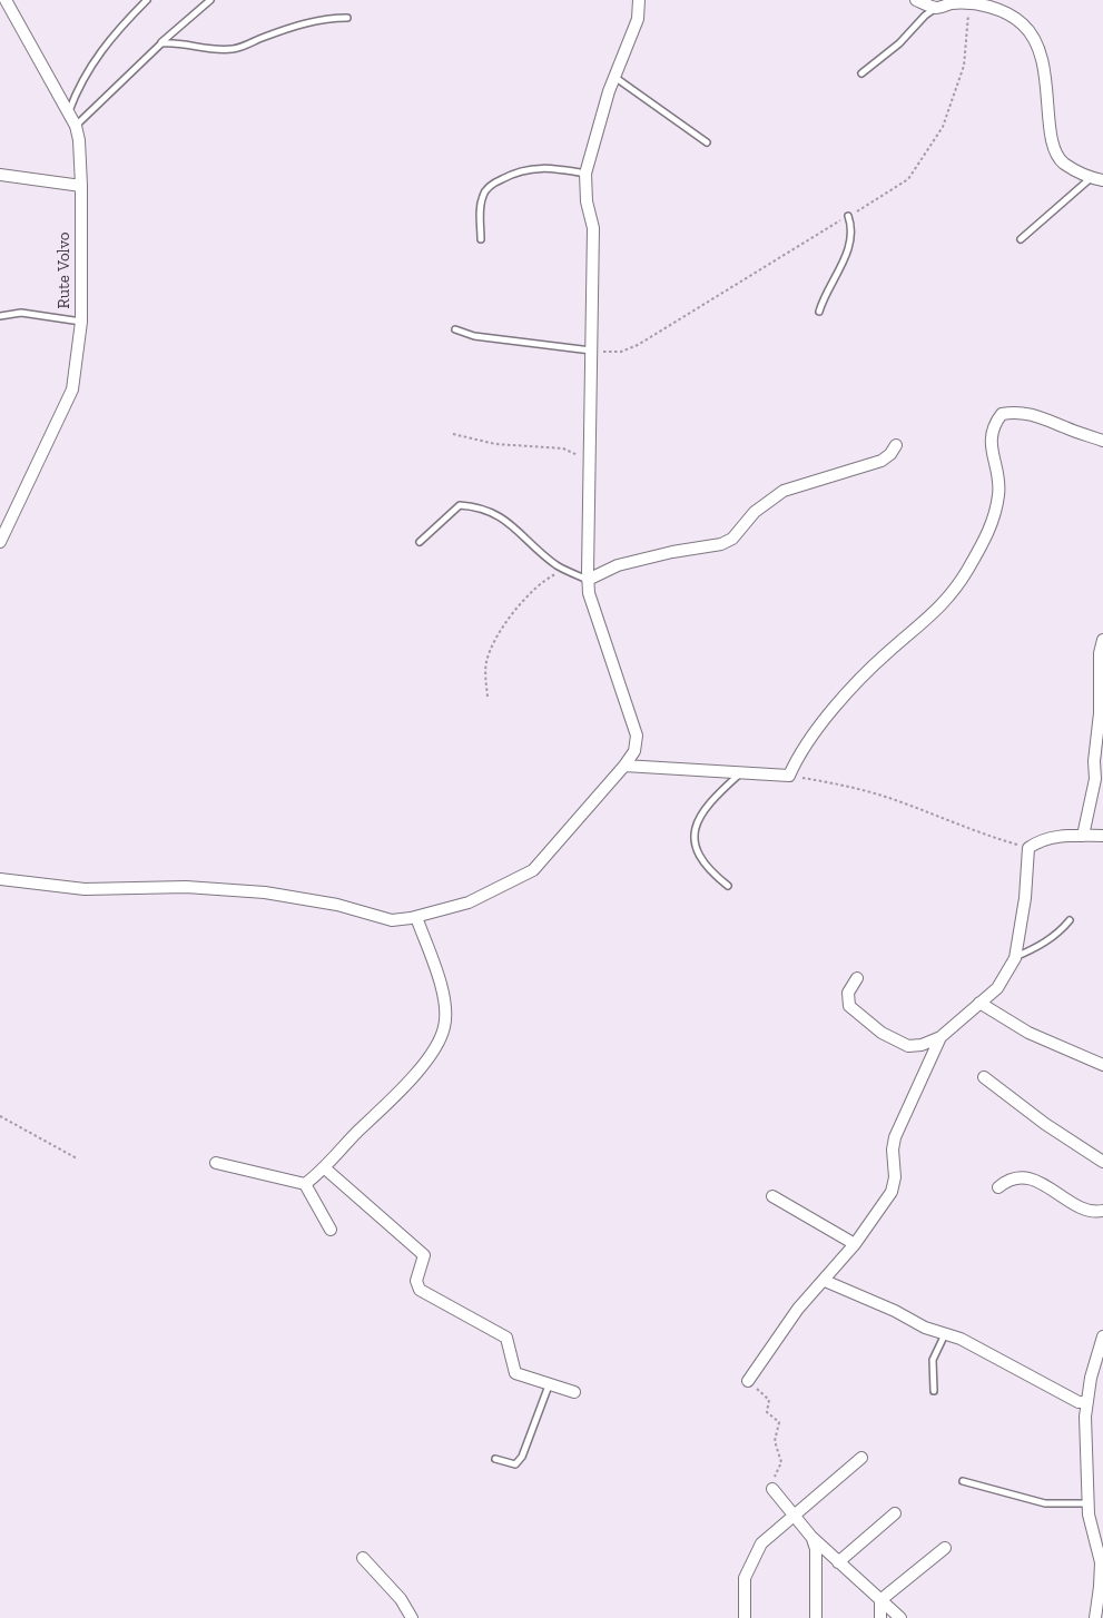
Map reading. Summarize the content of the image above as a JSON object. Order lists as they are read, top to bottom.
{
  "streets": {
    "street": ["Rute Volvo"]
  }
}
